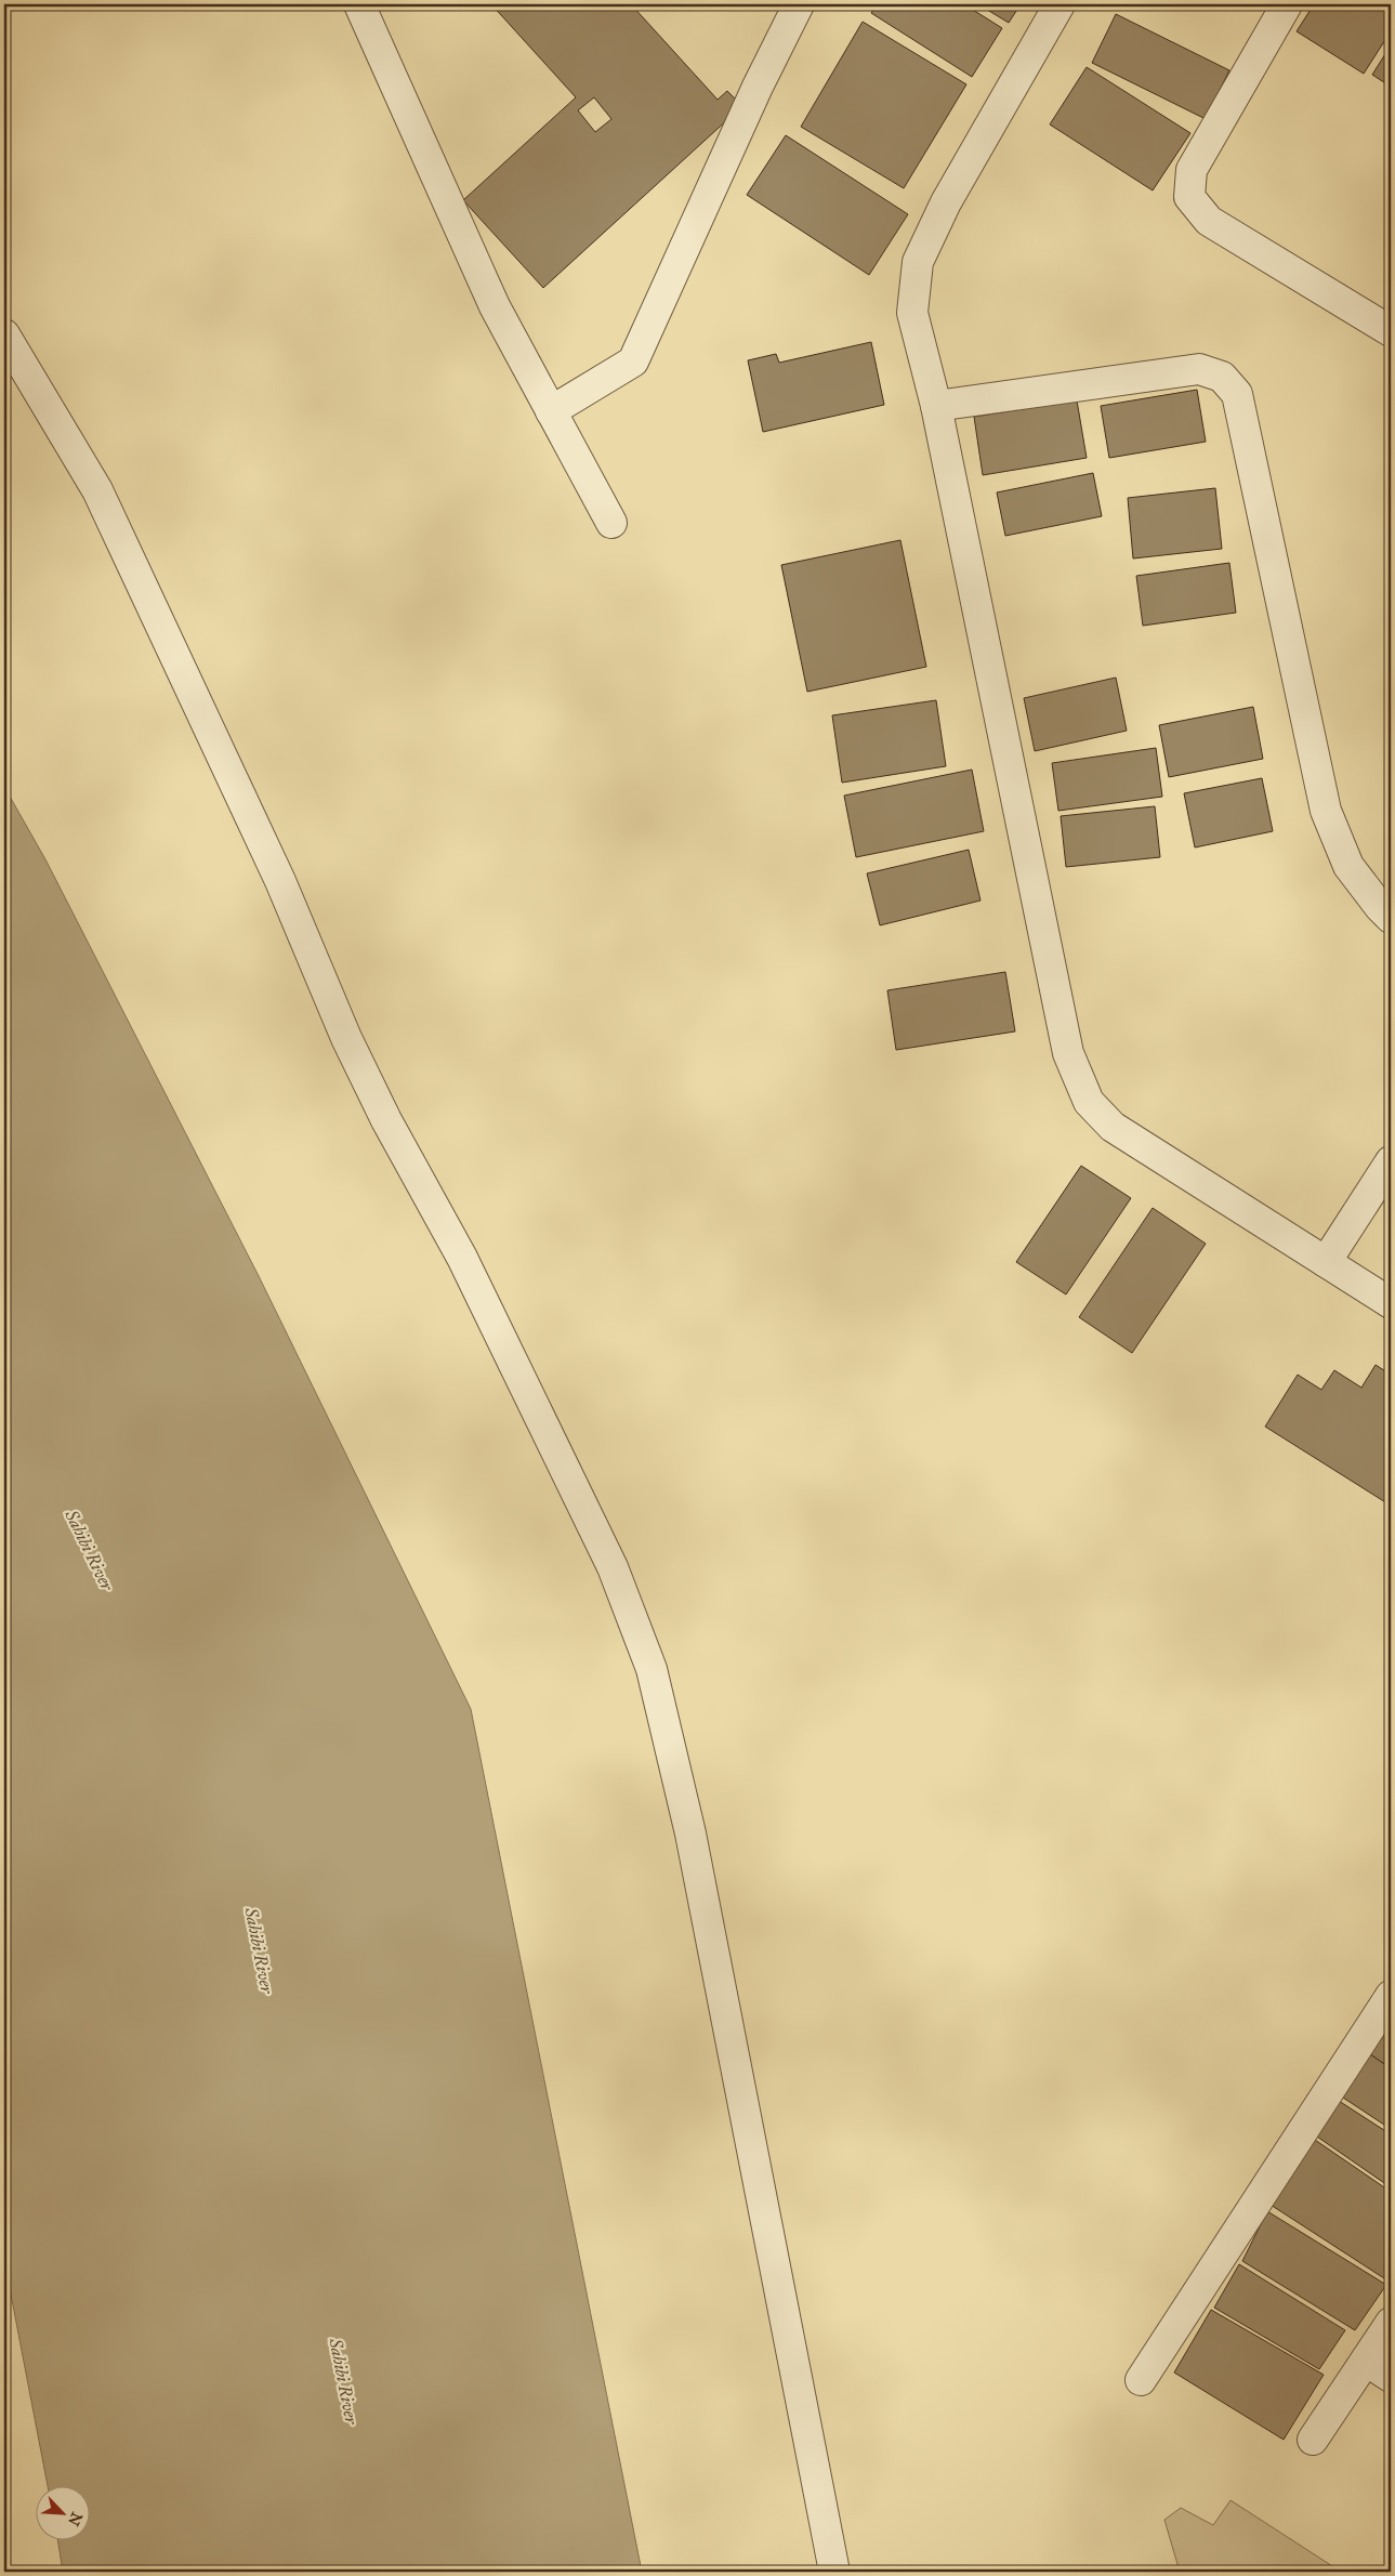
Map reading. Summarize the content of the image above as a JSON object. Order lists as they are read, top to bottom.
{
  "water": ["Sahibi River"],
  "north": "bottom right"
}
